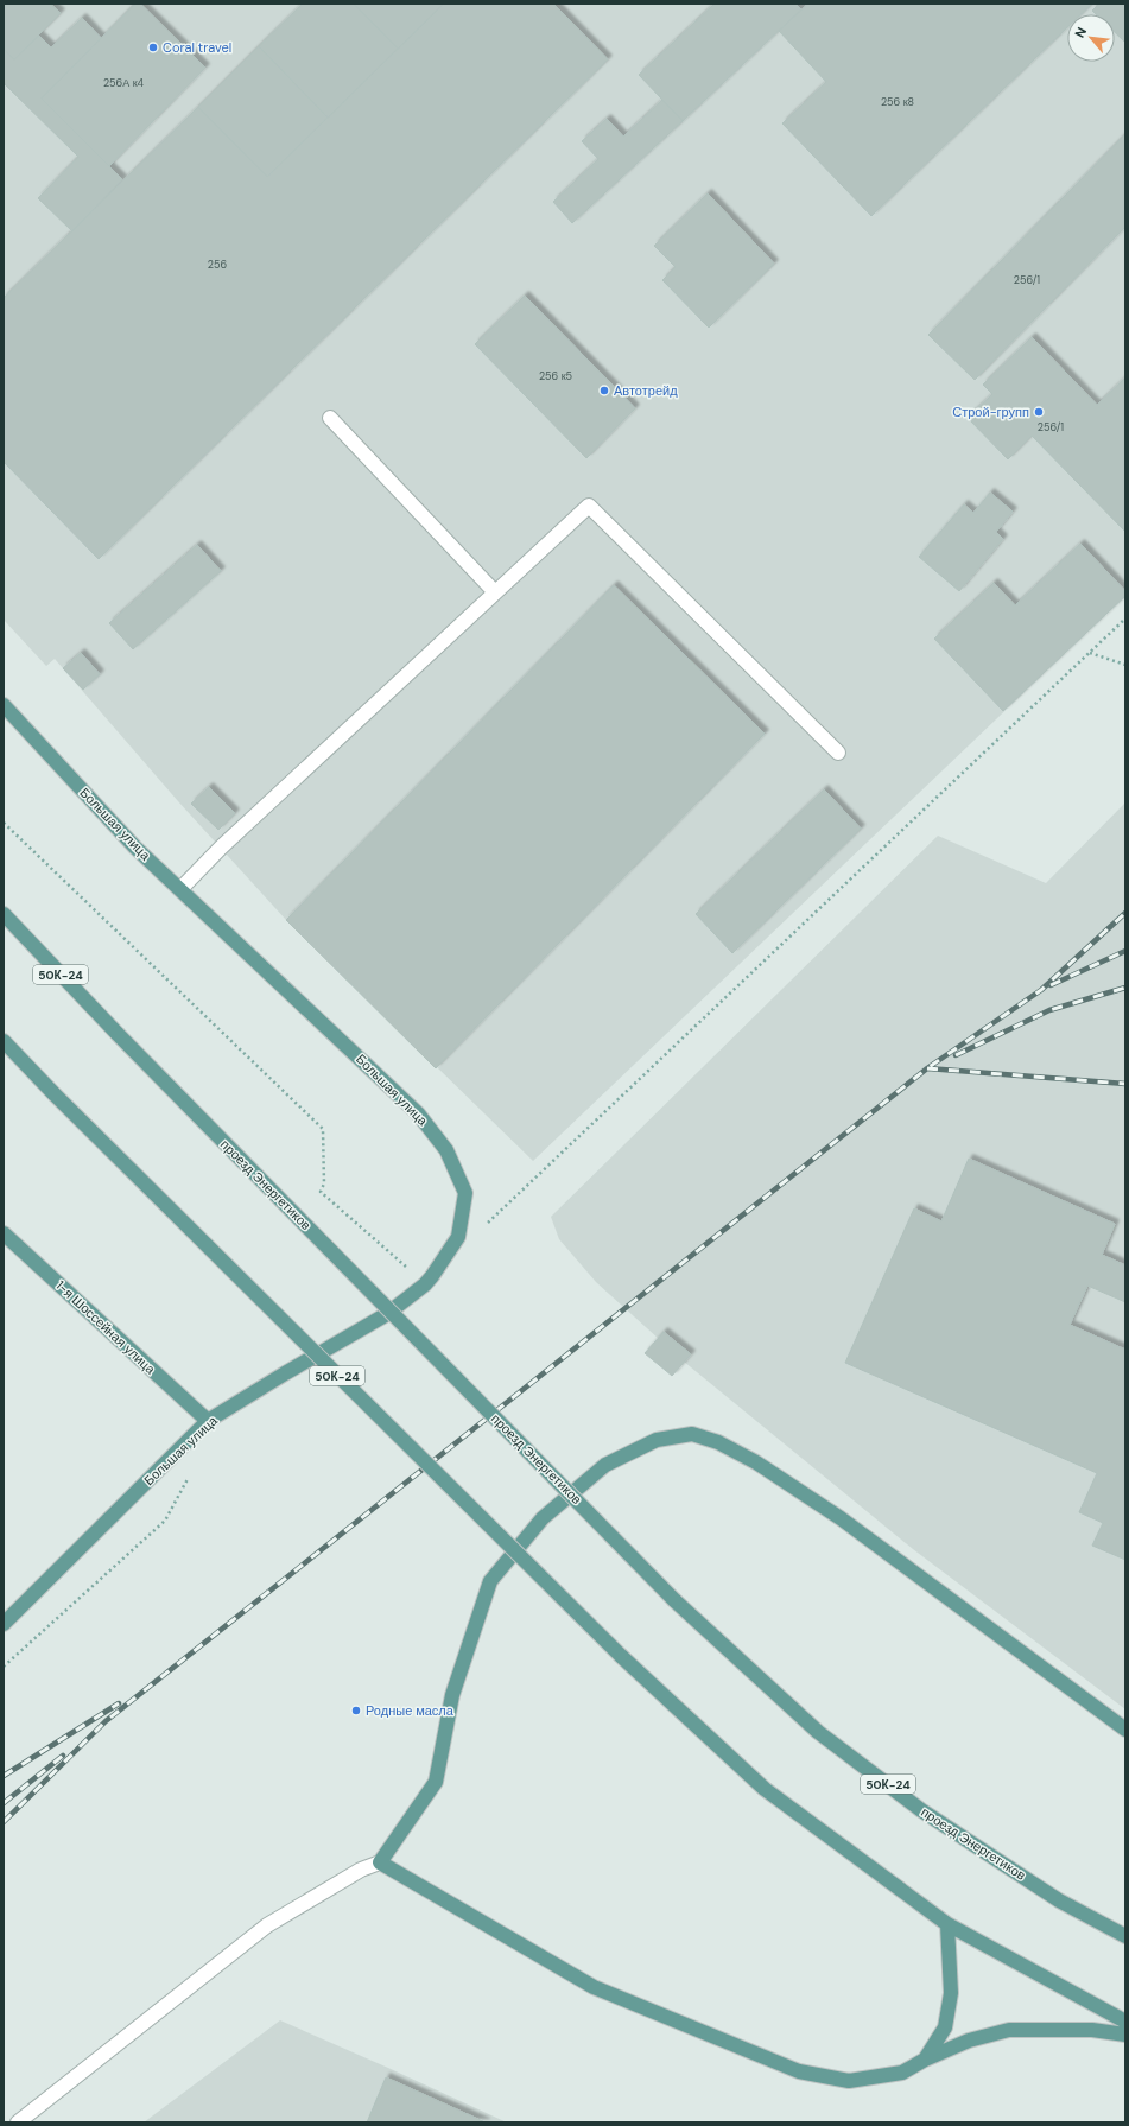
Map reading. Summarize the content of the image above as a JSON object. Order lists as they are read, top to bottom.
{
  "streets": {
    "main road": [
      "Большая улица",
      "50К-24",
      "проезд Энергетиков",
      "1-я Шоссейная улица"
    ]
  },
  "crossings": [
    ["Большая улица", "1-я Шоссейная улица"]
  ],
  "places": [
    "Coral travel",
    "Автотрейд",
    "Строй-групп",
    "Родные масла"
  ],
  "house_numbers": [
    "256А к4",
    "256 к8",
    "256",
    "256/1",
    "256 к5",
    "256/1"
  ],
  "north": "top left"
}
